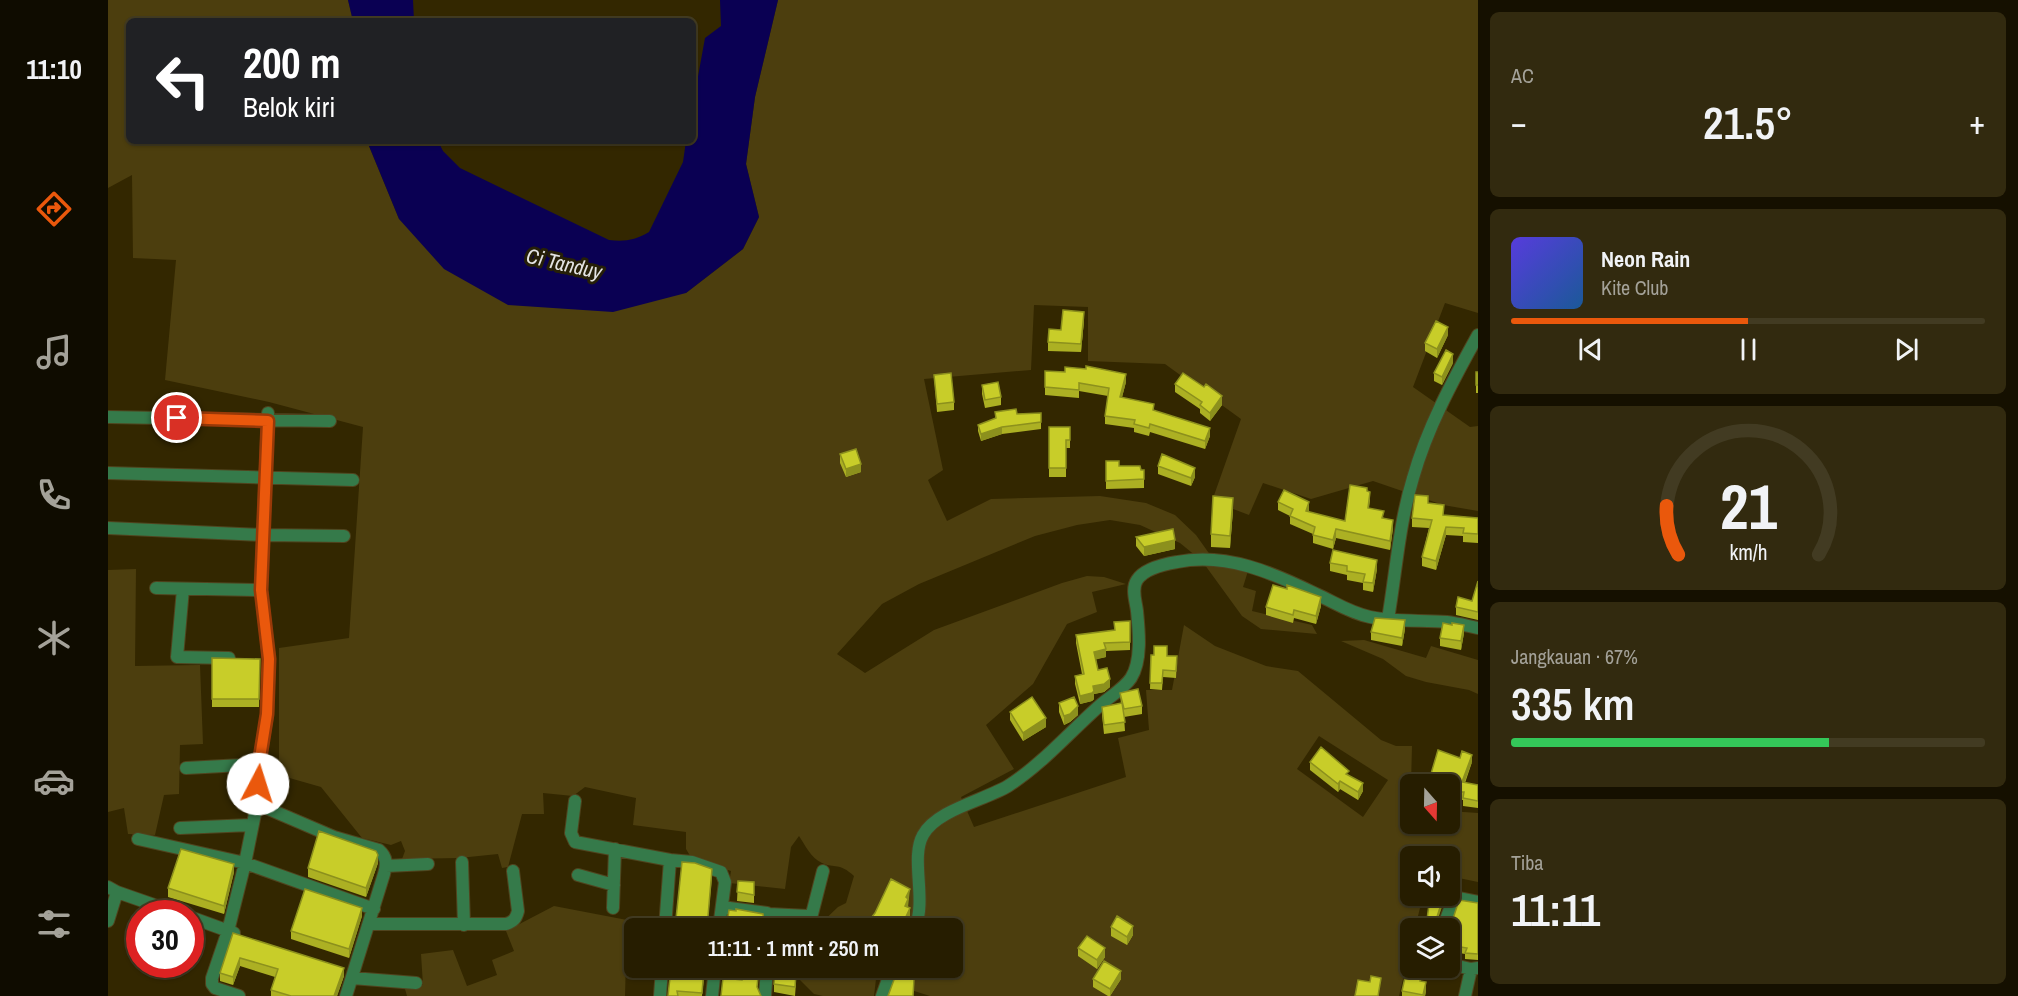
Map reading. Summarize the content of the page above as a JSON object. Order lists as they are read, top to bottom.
{
  "water": ["Ci Tanduy"],
  "north": "bottom",
  "page": {
    "tabs": "11:10",
    "tile": [
      "AC",
      ["Jangkauan · 67%", "335 km"],
      ["Tiba", "11:11"]
    ],
    "turn": ["200 m", "Belok kiri"],
    "heat": ["−", "21.5°", "+"],
    "song": ["Neon Rain", "Kite Club"],
    "limit": "30",
    "trip": "11:11 · 1 mnt · 250 m",
    "gauge": ["21", "km/h"]
  }
}
